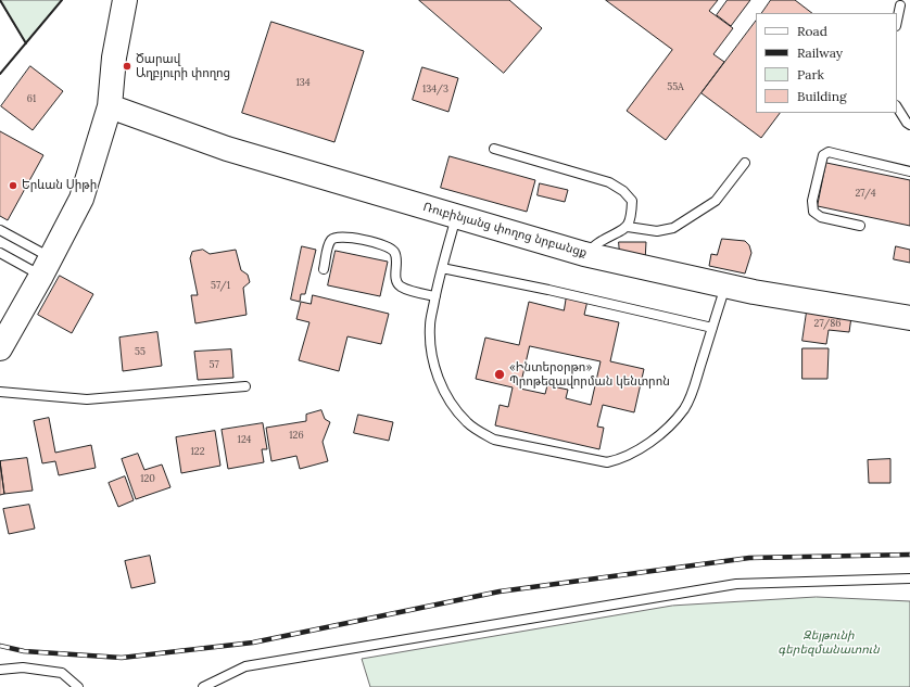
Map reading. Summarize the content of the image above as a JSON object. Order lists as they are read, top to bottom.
{
  "streets": {
    "street": ["Ռուբինյանց փողոց նրբանցք"]
  },
  "parks": ["Զեյթունի գերեզմանատուն"],
  "places": ["Ծարավ Աղբյուրի փողոց", "Երևան Սիթի", "«Ինտերօրթո» Պրոթեզավորման կենտրոն"],
  "house_numbers": [
    "134",
    "55A",
    "134/3",
    "61",
    "27/4",
    "57/1",
    "27/86",
    "55",
    "57",
    "126",
    "124",
    "122",
    "120"
  ],
  "legend": [
    "Road",
    "Railway",
    "Park",
    "Building"
  ]
}
